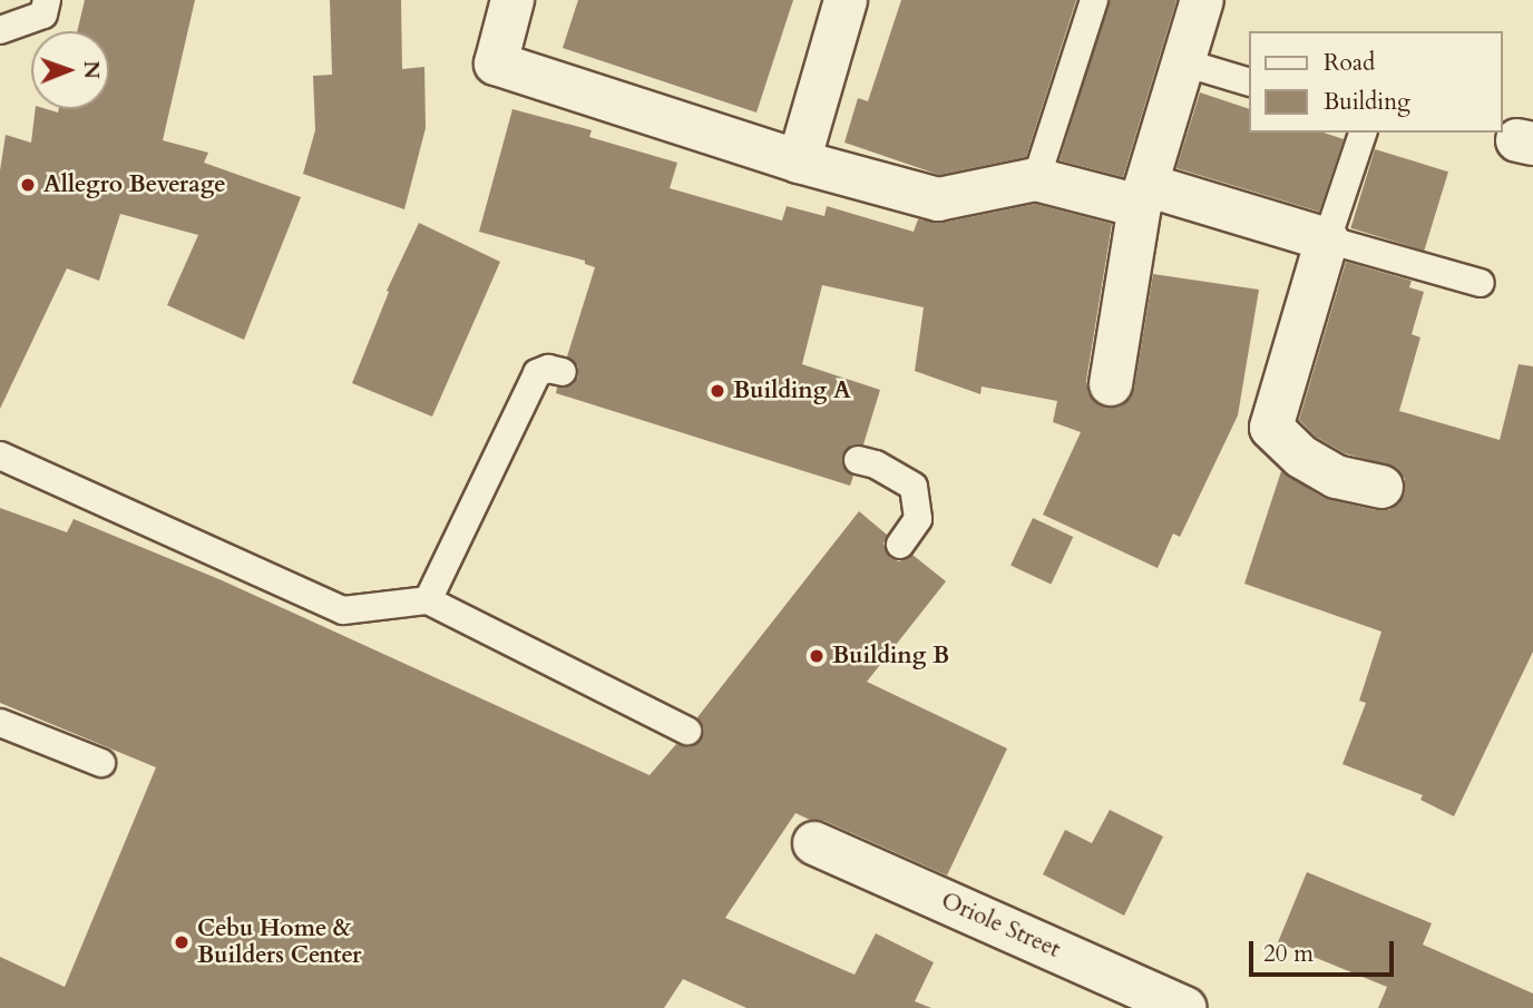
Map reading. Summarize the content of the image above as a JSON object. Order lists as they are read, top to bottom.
{
  "streets": {
    "street": ["Oriole Street"]
  },
  "places": [
    "Allegro Beverage",
    "Building A",
    "Building B",
    "Cebu Home & Builders Center"
  ],
  "legend": ["Road", "Building"],
  "scale_bar": "20 m",
  "north": "right"
}
